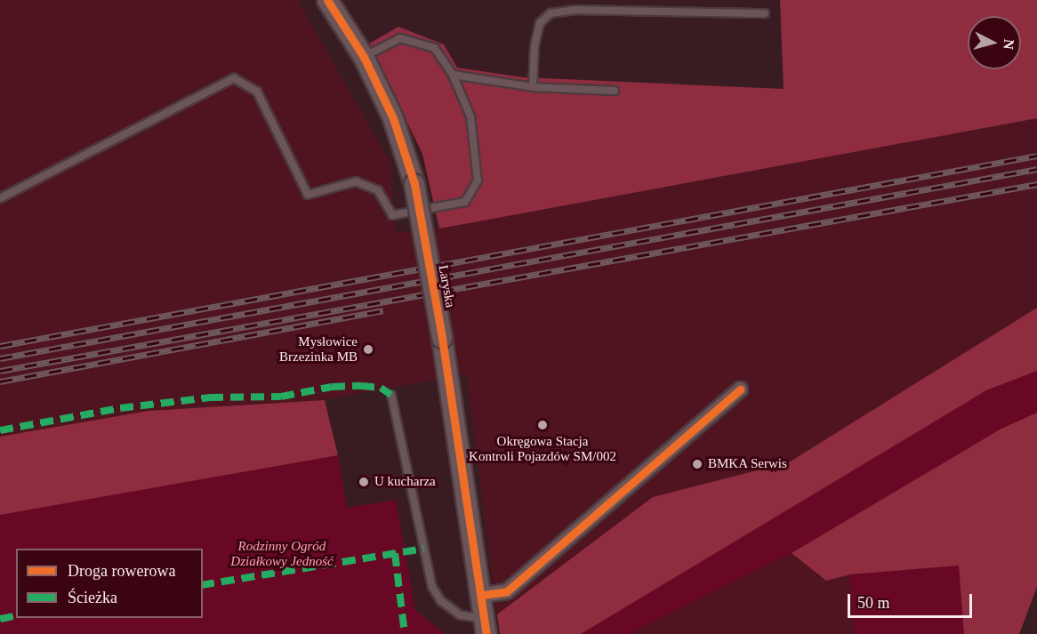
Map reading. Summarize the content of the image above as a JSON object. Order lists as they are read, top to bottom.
{
  "streets": {
    "street": ["Laryska"]
  },
  "parks": ["Rodzinny Ogród Działkowy Jedność"],
  "places": [
    "Mysłowice Brzezinka MB",
    "Okręgowa Stacja Kontroli Pojazdów SM/002",
    "BMKA Serwis",
    "U kucharza"
  ],
  "legend": ["Droga rowerowa", "Ścieżka"],
  "scale_bar": "50 m",
  "north": "right"
}
